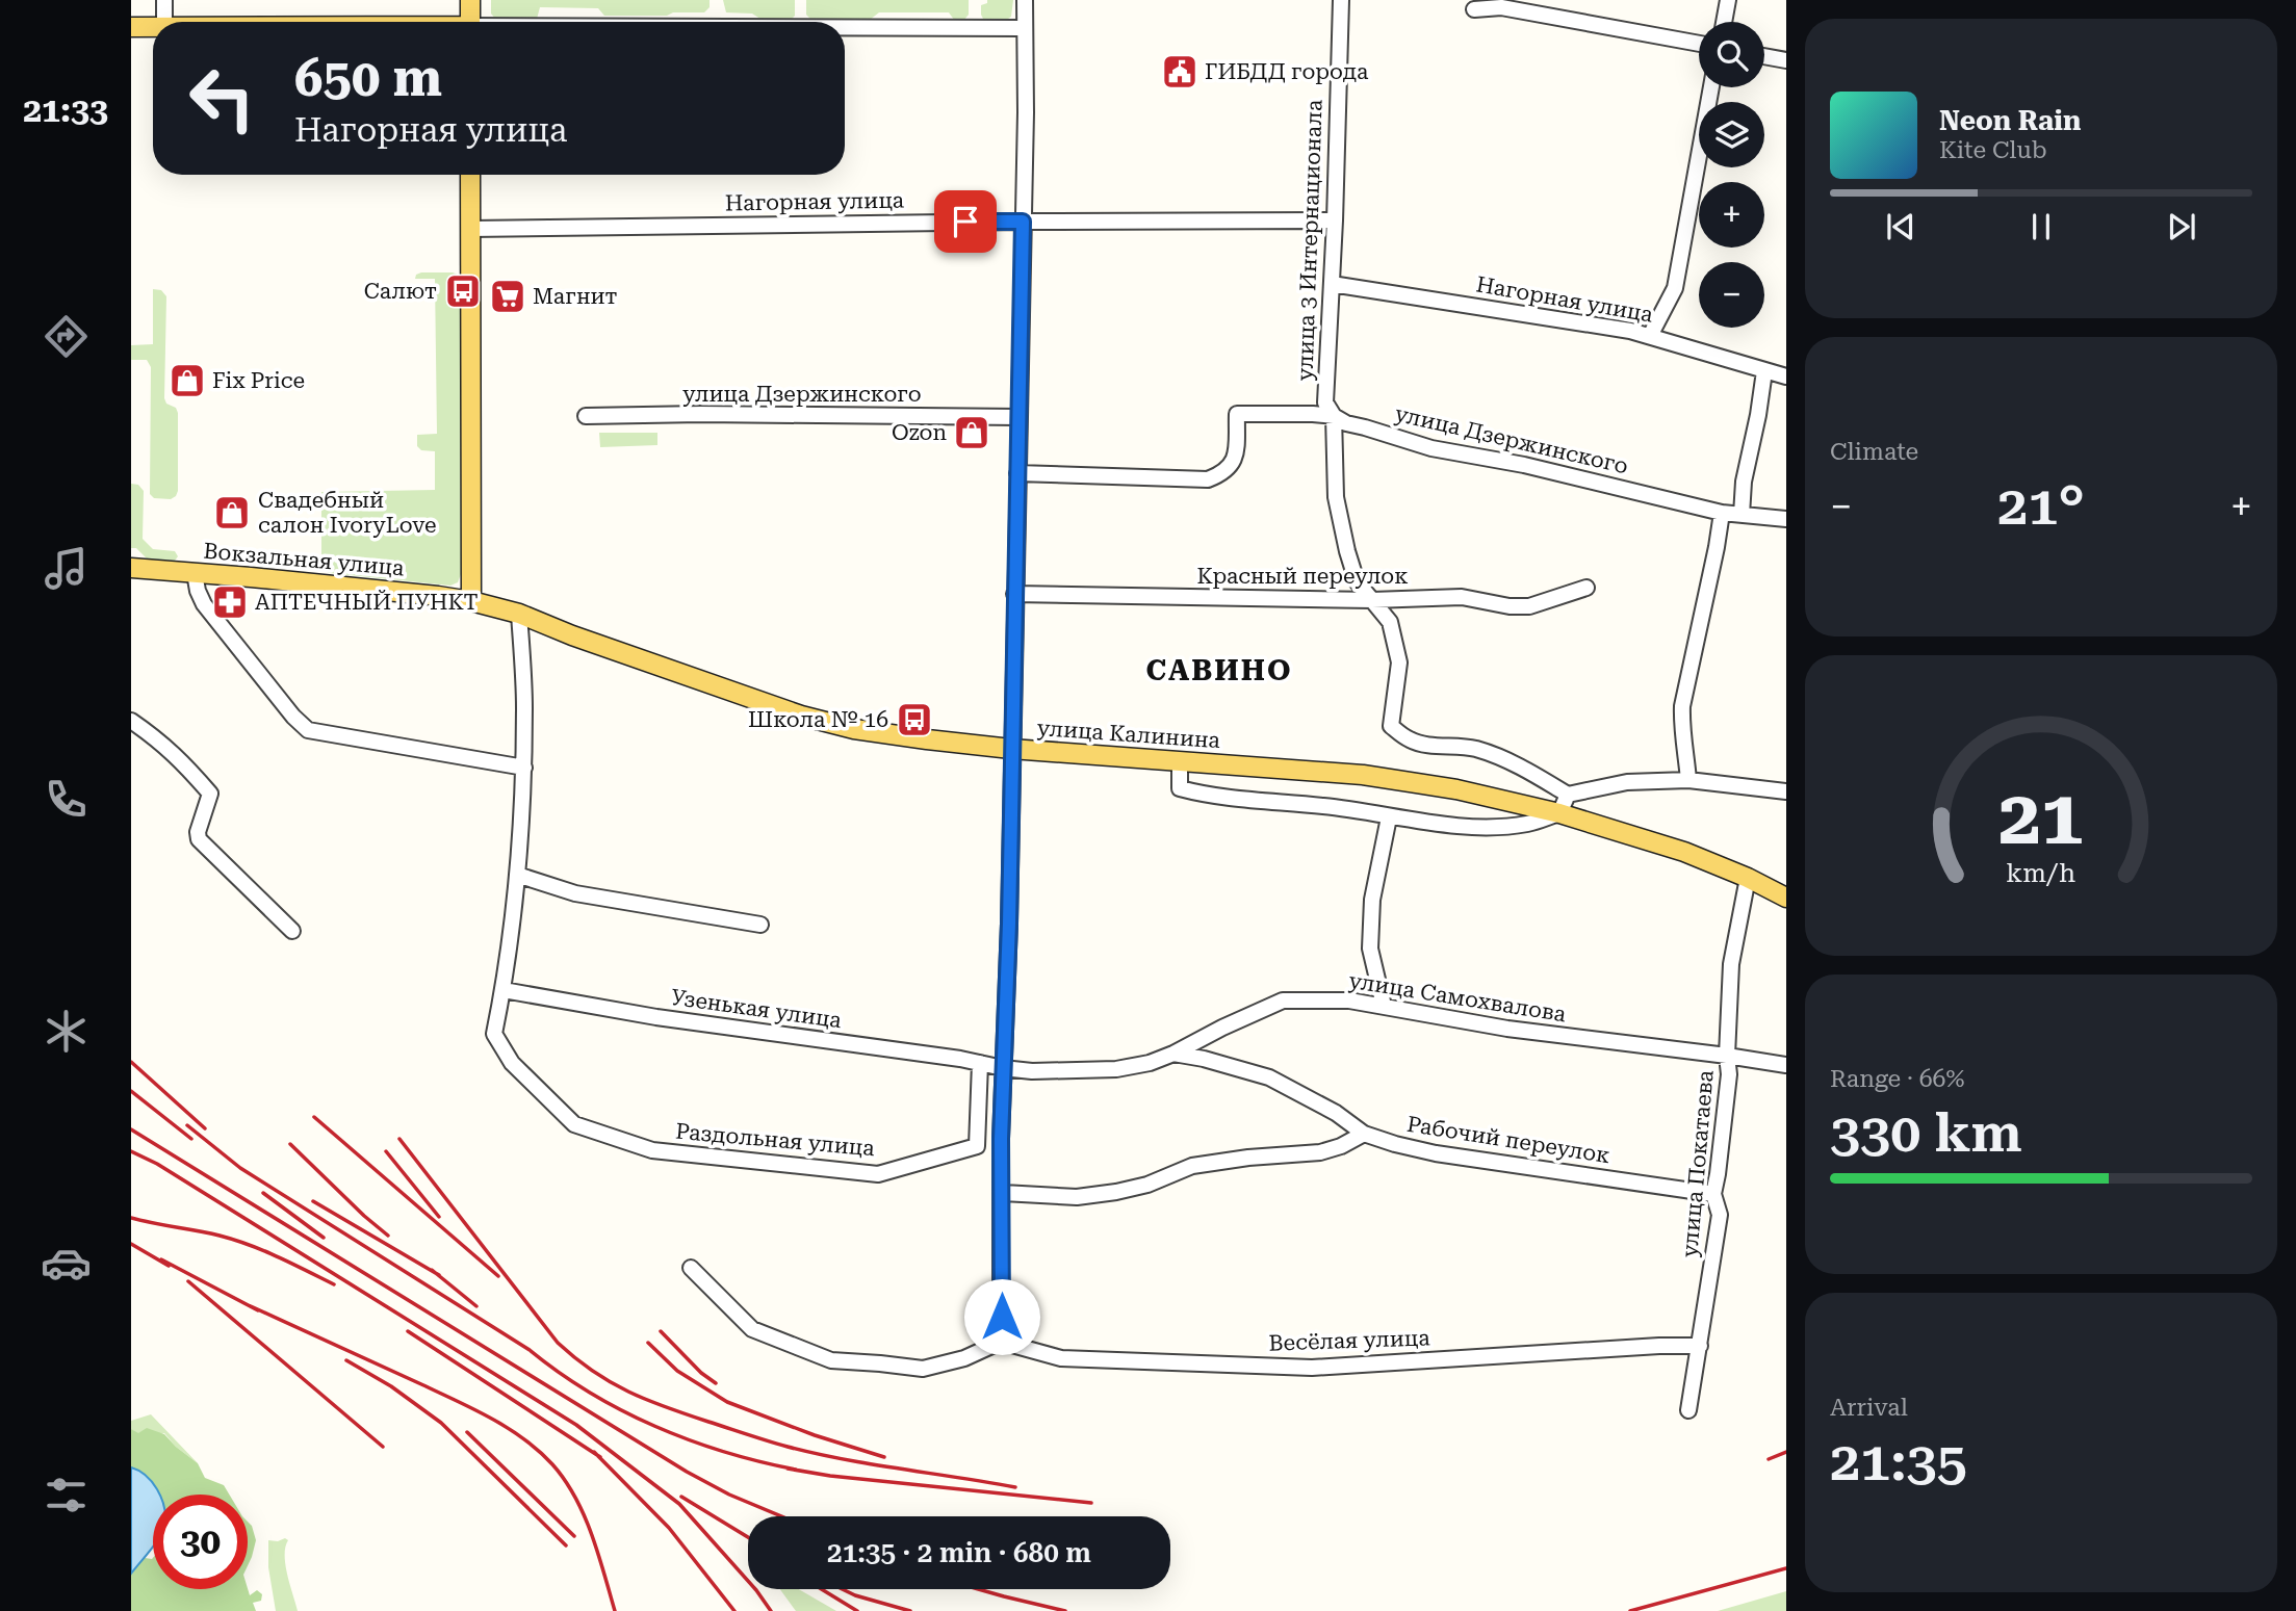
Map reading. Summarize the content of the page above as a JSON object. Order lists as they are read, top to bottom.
{
  "streets": {
    "main road": ["Вокзальная улица", "улица Калинина"],
    "street": [
      "Нагорная улица",
      "улица 3 Интернационала",
      "улица Дзержинского",
      "Красный переулок",
      "улица Самохвалова",
      "Узенькая улица",
      "Раздольная улица",
      "Рабочий переулок",
      "улица Покатаева",
      "Весёлая улица"
    ]
  },
  "crossings": [
    ["Нагорная улица", "улица 3 Интернационала"],
    ["улица 3 Интернационала", "улица Дзержинского"],
    ["улица 3 Интернационала", "Красный переулок"],
    ["Вокзальная улица", "улица Калинина"],
    ["улица Калинина", "улица Покатаева"],
    ["улица Самохвалова", "Узенькая улица"],
    ["улица Самохвалова", "Рабочий переулок"],
    ["улица Самохвалова", "улица Покатаева"],
    ["Узенькая улица", "Раздольная улица"],
    ["Рабочий переулок", "улица Покатаева"],
    ["улица Покатаева", "Весёлая улица"]
  ],
  "districts": ["САВИНО"],
  "places": {
    "public building": ["ГИБДД города"],
    "bus stop": ["Салют", "Школа № 16"],
    "supermarket": ["Магнит"],
    "shop": ["Fix Price", "Ozon", "Свадебный салон IvoryLove"],
    "pharmacy": ["АПТЕЧНЫЙ ПУНКТ"]
  },
  "page": {
    "tabs": "21:33",
    "map_buttons": ["+", "−"],
    "turn": ["650 m", "Нагорная улица"],
    "song": ["Neon Rain", "Kite Club"],
    "tile": [
      "Climate",
      ["Range · 66%", "330 km"],
      ["Arrival", "21:35"]
    ],
    "heat": ["−", "21°", "+"],
    "limit": "30",
    "trip": "21:35 · 2 min · 680 m",
    "gauge": ["21", "km/h"]
  }
}
